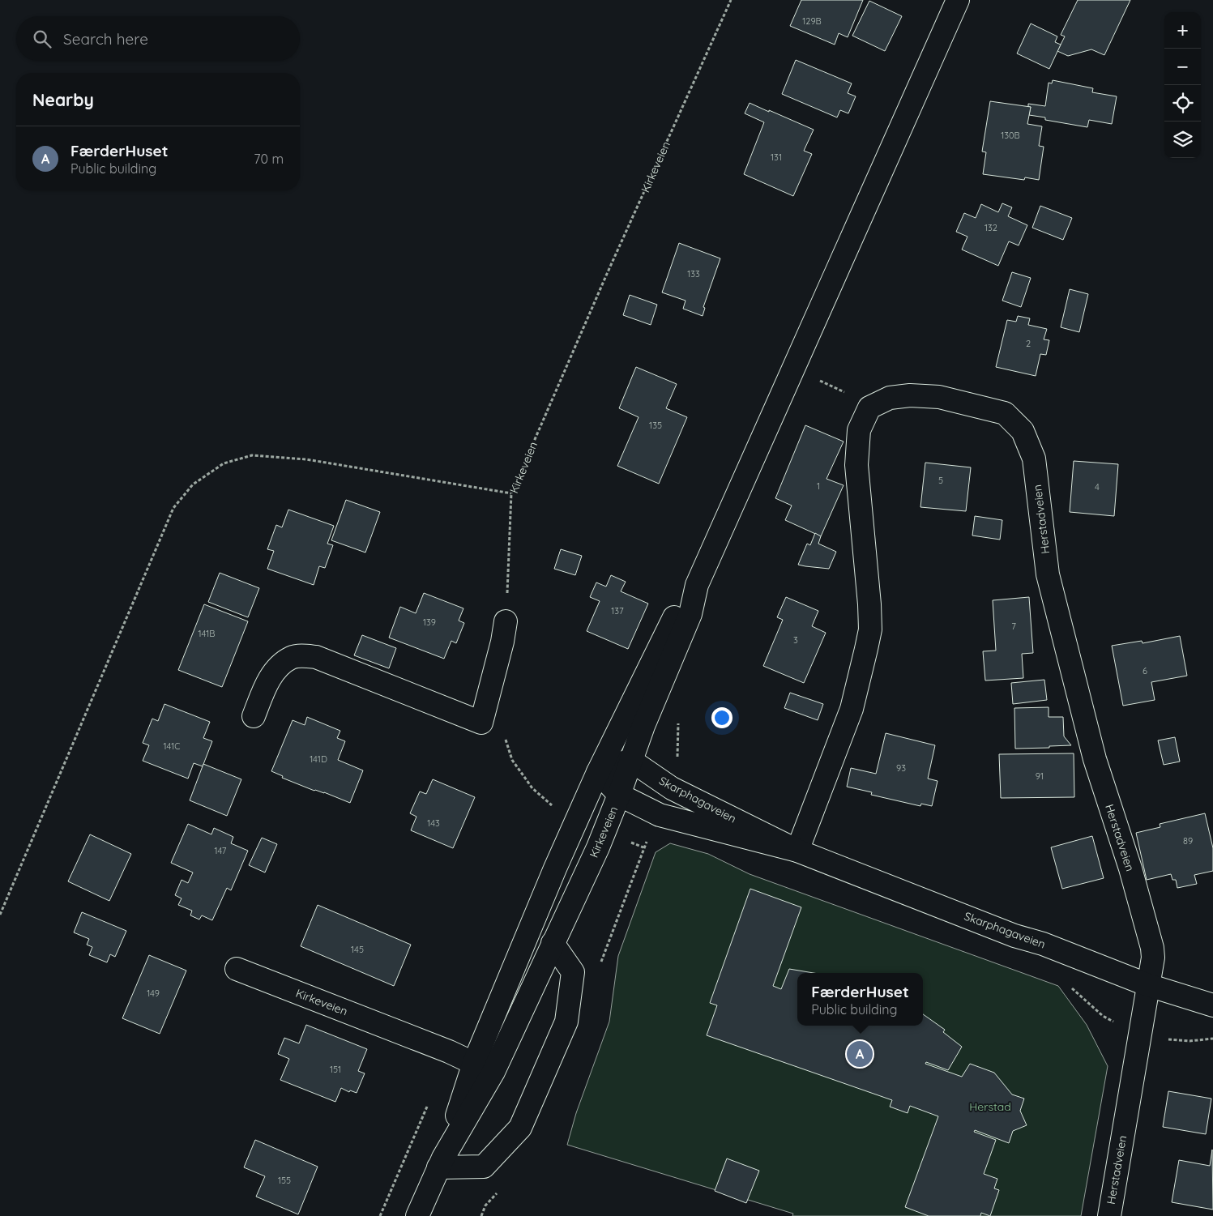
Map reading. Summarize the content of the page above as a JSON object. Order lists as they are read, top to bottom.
{
  "streets": {
    "street": ["Kirkeveien", "Herstadveien", "Skarphagaveien"]
  },
  "crossings": [
    ["Kirkeveien", "Skarphagaveien"],
    ["Herstadveien", "Skarphagaveien"]
  ],
  "parks": ["Herstad"],
  "house_numbers": [
    "129B",
    "130B",
    "131",
    "132",
    "133",
    "2",
    "135",
    "5",
    "1",
    "4",
    "137",
    "139",
    "7",
    "141B",
    "3",
    "6",
    "141C",
    "141D",
    "93",
    "91",
    "143",
    "89",
    "147",
    "145",
    "149",
    "151",
    "155"
  ],
  "page": {
    "map_buttons": ["+", "−"],
    "search": "Search here",
    "heading": "Nearby",
    "list": [
      {
        "mark": "A",
        "name": "FærderHuset",
        "note": "Public building",
        "value": "70 m"
      }
    ],
    "popup": ["FærderHuset", "Public building"],
    "pins": "A"
  }
}
